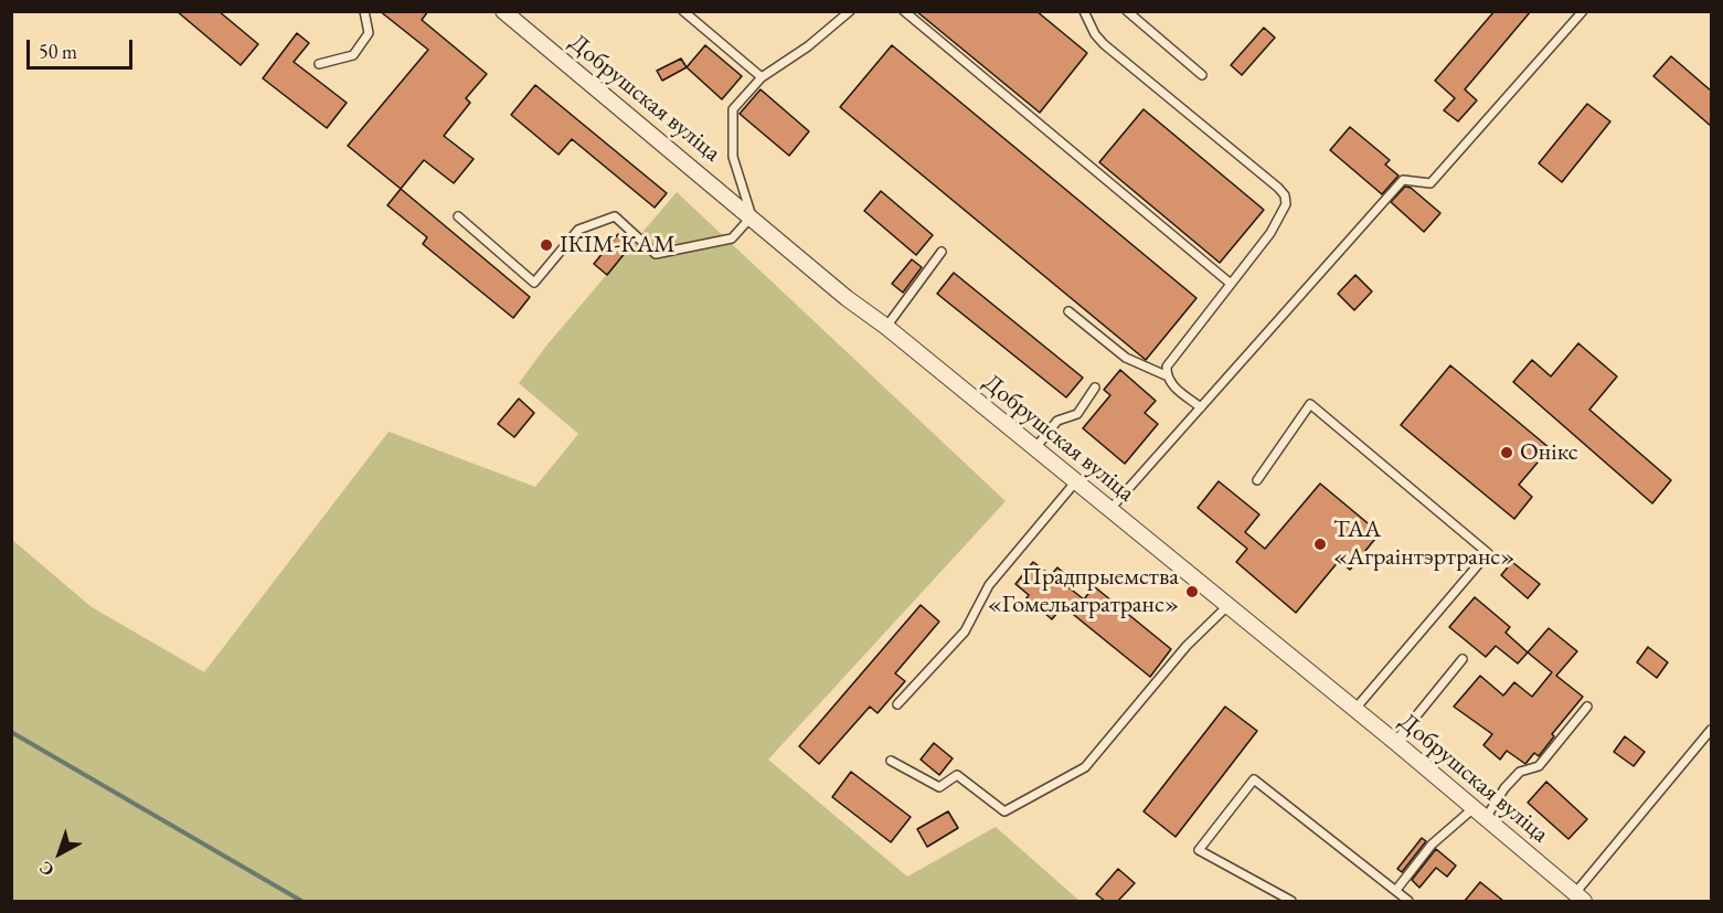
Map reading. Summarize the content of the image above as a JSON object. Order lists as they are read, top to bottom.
{
  "streets": {
    "street": ["Добрушская вуліца"]
  },
  "places": [
    "ІКІМ-КАМ",
    "Онікс",
    "ТАА «Аграінтэртранс»",
    "Прадпрыемства «Гомельагратранс»"
  ],
  "scale_bar": "50 m",
  "north": "bottom left"
}
